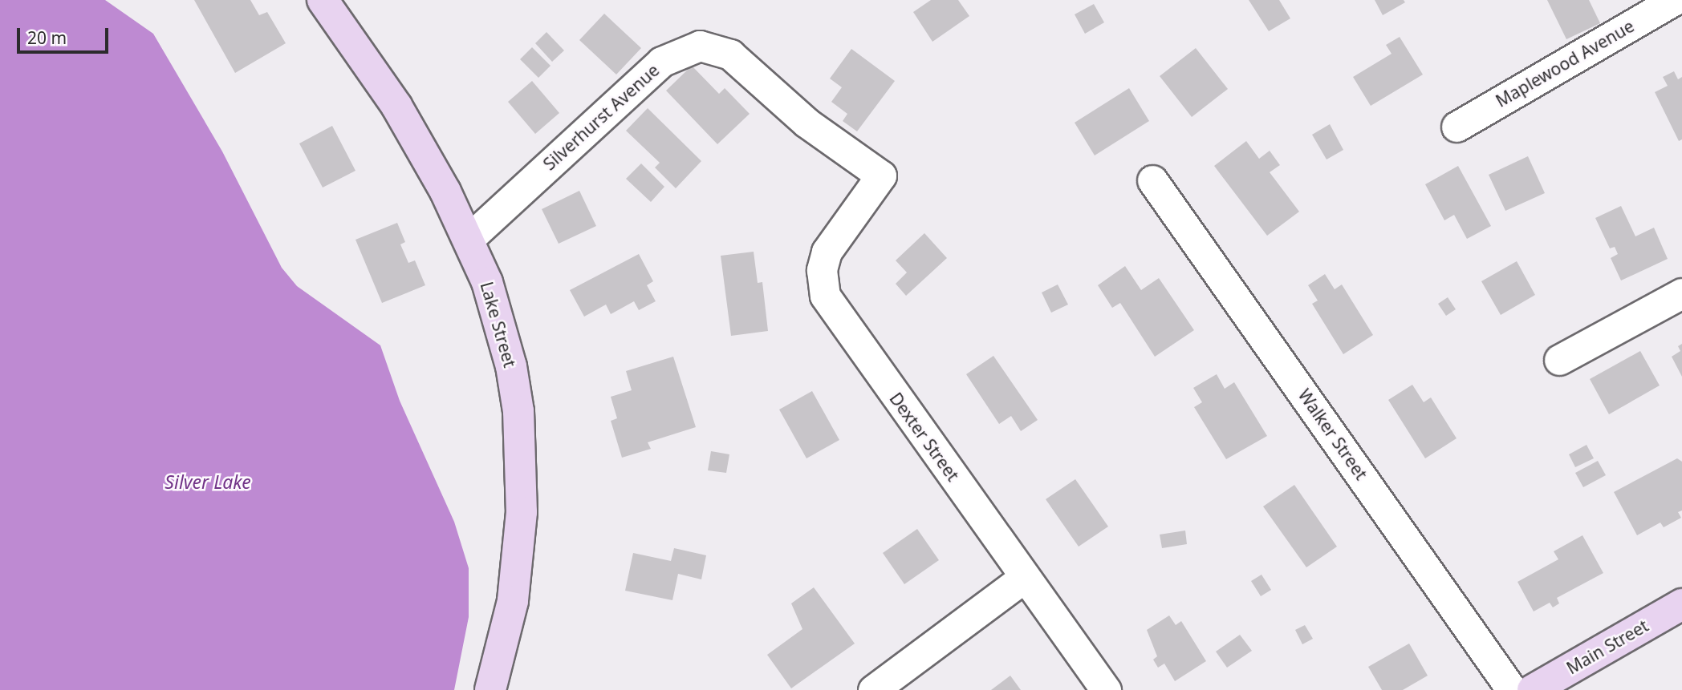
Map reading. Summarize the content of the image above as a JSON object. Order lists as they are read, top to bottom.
{
  "streets": {
    "street": [
      "Maplewood Avenue",
      "Silverhurst Avenue",
      "Lake Street",
      "Walker Street",
      "Dexter Street",
      "Main Street"
    ]
  },
  "crossings": [
    ["Silverhurst Avenue", "Lake Street"],
    ["Silverhurst Avenue", "Dexter Street"]
  ],
  "water": ["Silver Lake"],
  "scale_bar": "20 m"
}
